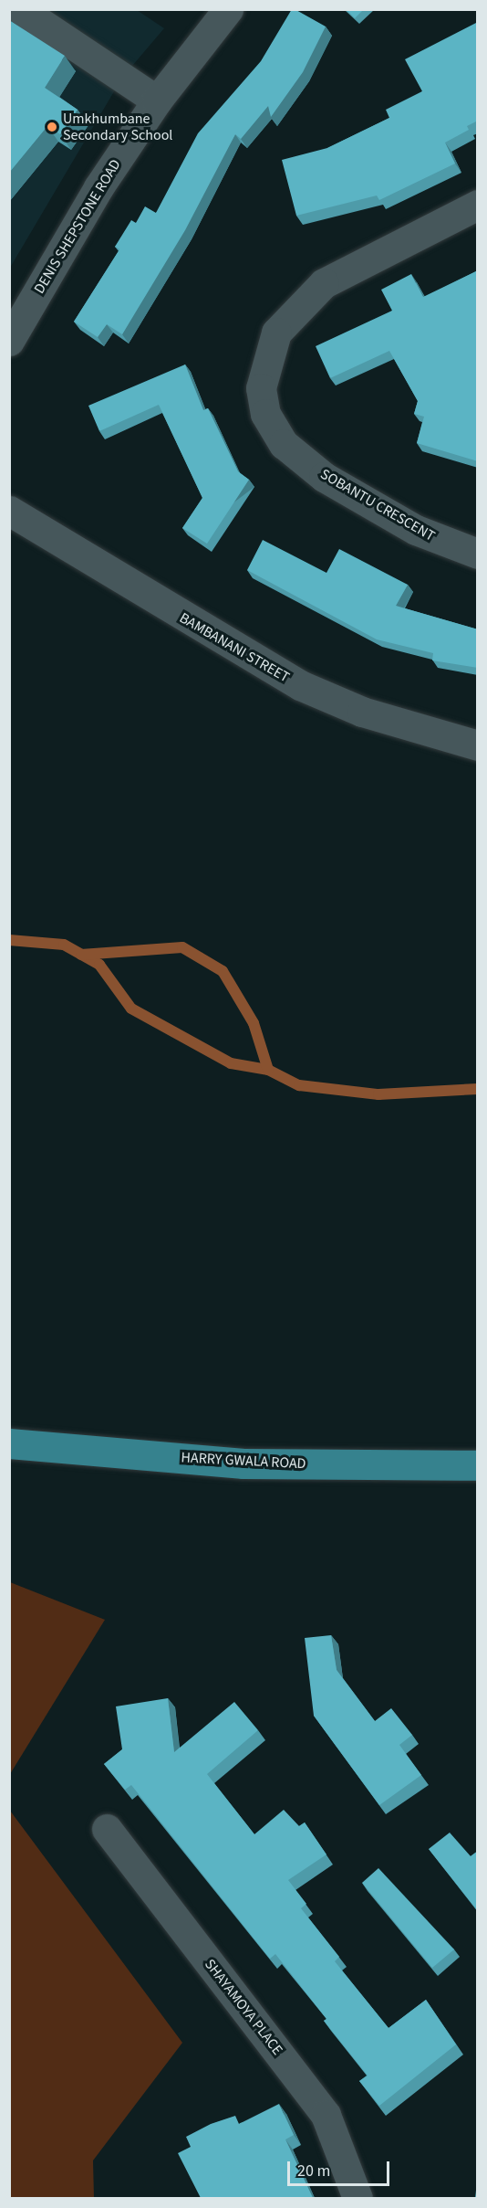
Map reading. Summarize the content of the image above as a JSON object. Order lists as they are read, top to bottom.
{
  "streets": {
    "main road": ["HARRY GWALA ROAD"],
    "street": [
      "DENIS SHEPSTONE ROAD",
      "SOBANTU CRESCENT",
      "BAMBANANI STREET",
      "SHAYAMOYA PLACE"
    ]
  },
  "places": ["Umkhumbane Secondary School"],
  "scale_bar": "20 m"
}
